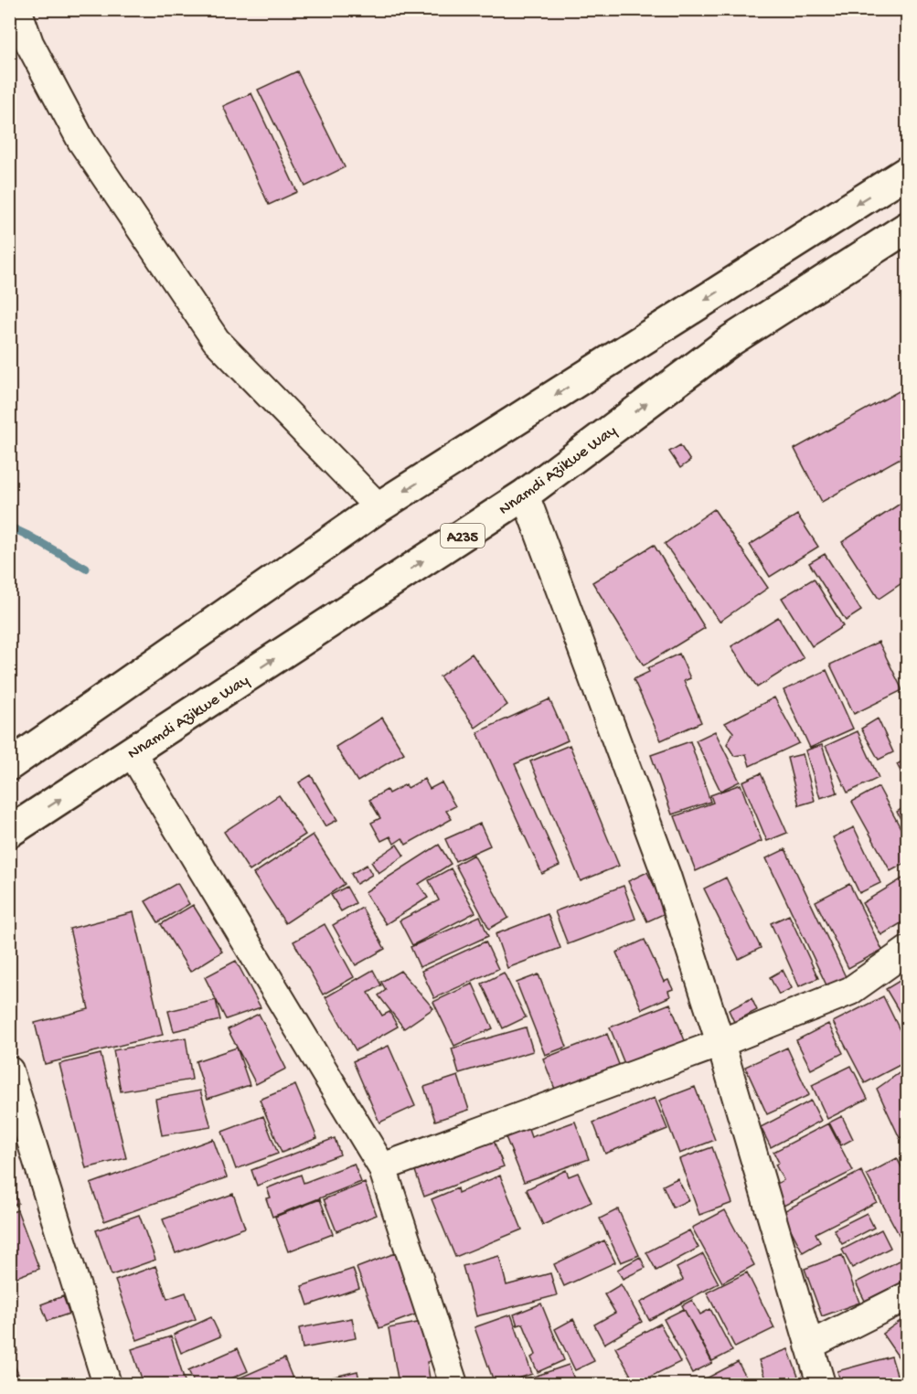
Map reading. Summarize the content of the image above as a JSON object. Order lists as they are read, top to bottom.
{
  "streets": {
    "highway": ["Nnamdi Azikwe Way", "A235"]
  }
}
